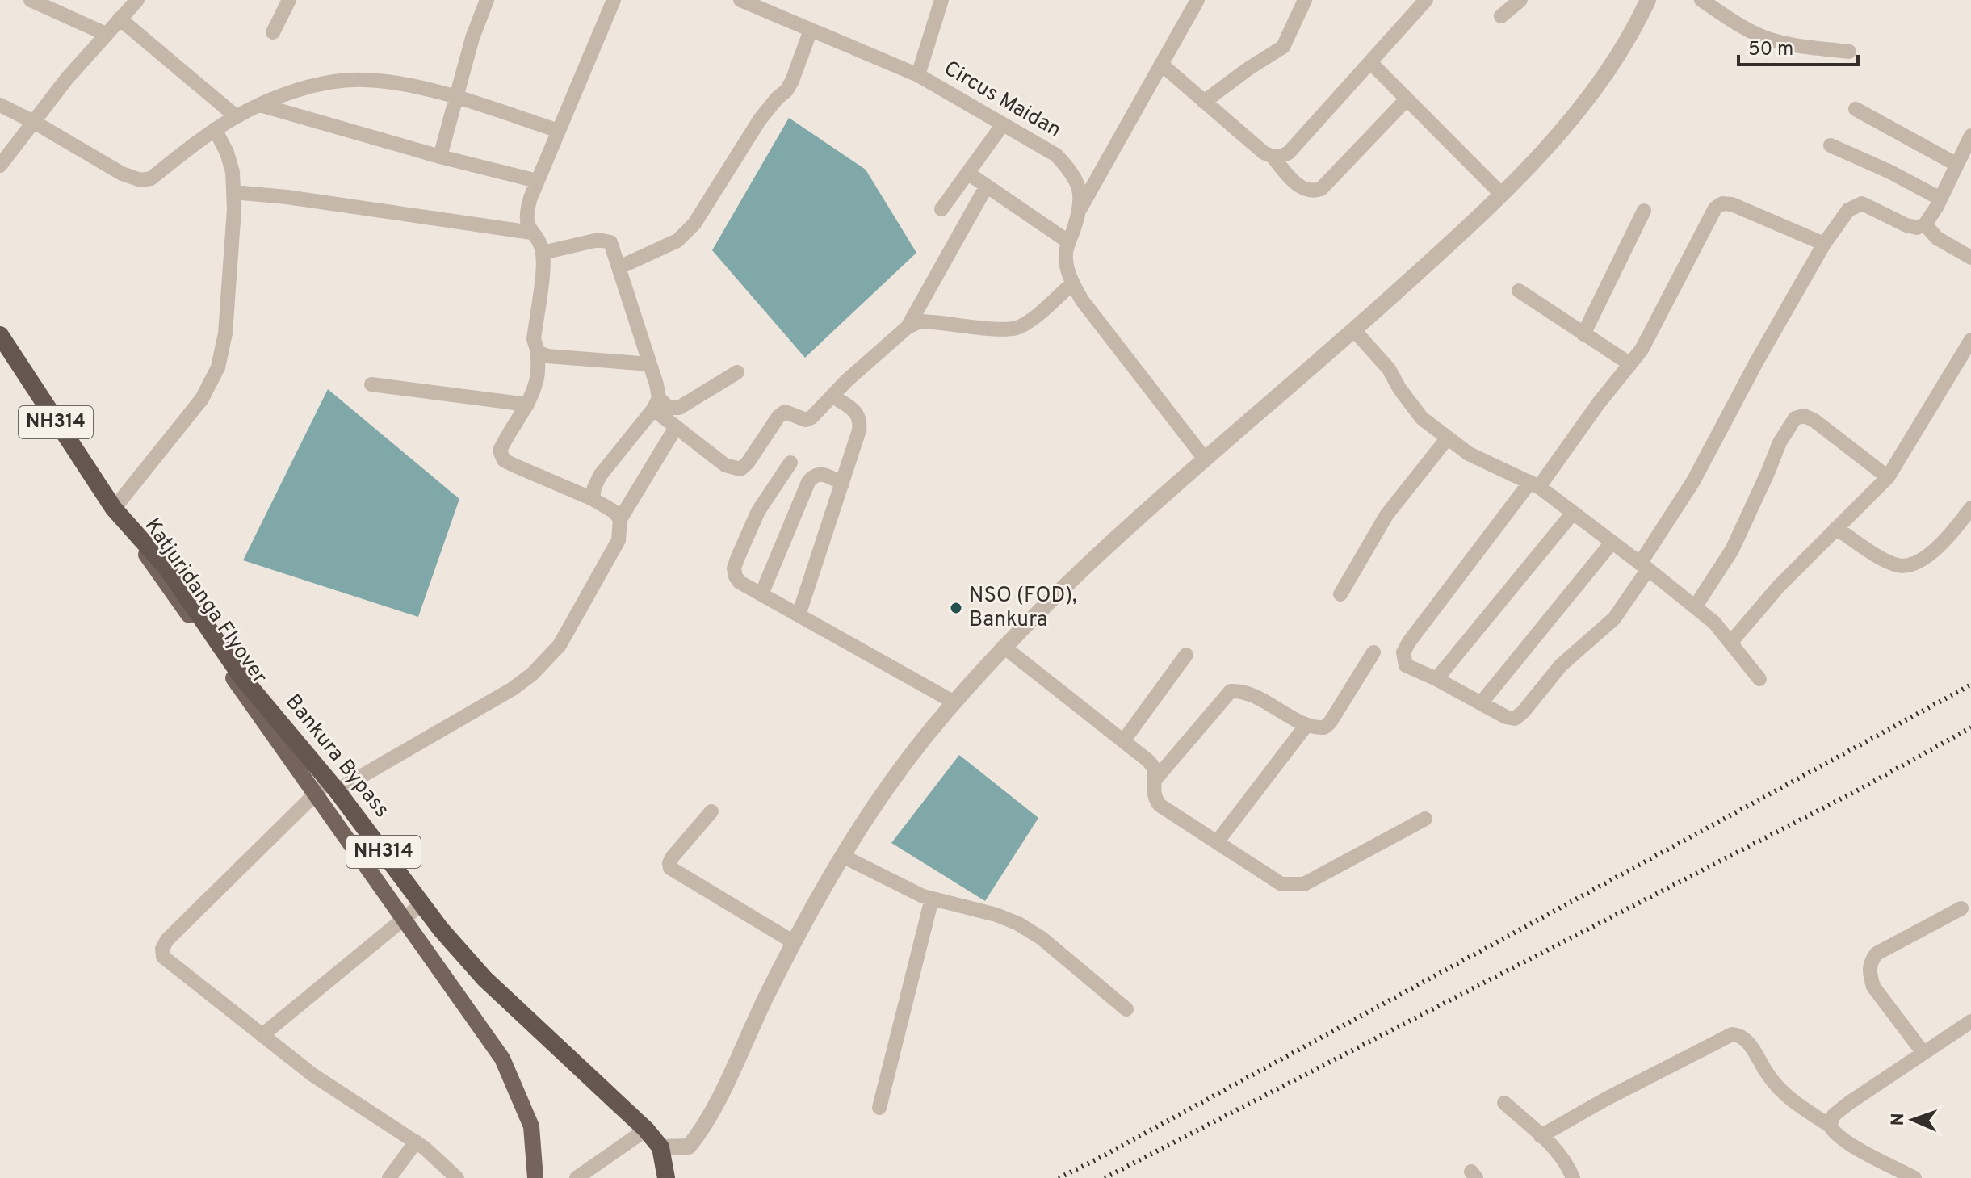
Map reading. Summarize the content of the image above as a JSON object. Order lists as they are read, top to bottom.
{
  "streets": {
    "highway": ["NH314", "Bankura Bypass"],
    "main road": ["Katjuridanga Flyover"],
    "street": ["Circus Maidan"]
  },
  "crossings": [
    ["Katjuridanga Flyover", "Bankura Bypass"]
  ],
  "places": ["NSO (FOD), Bankura"],
  "scale_bar": "50 m",
  "north": "left"
}
